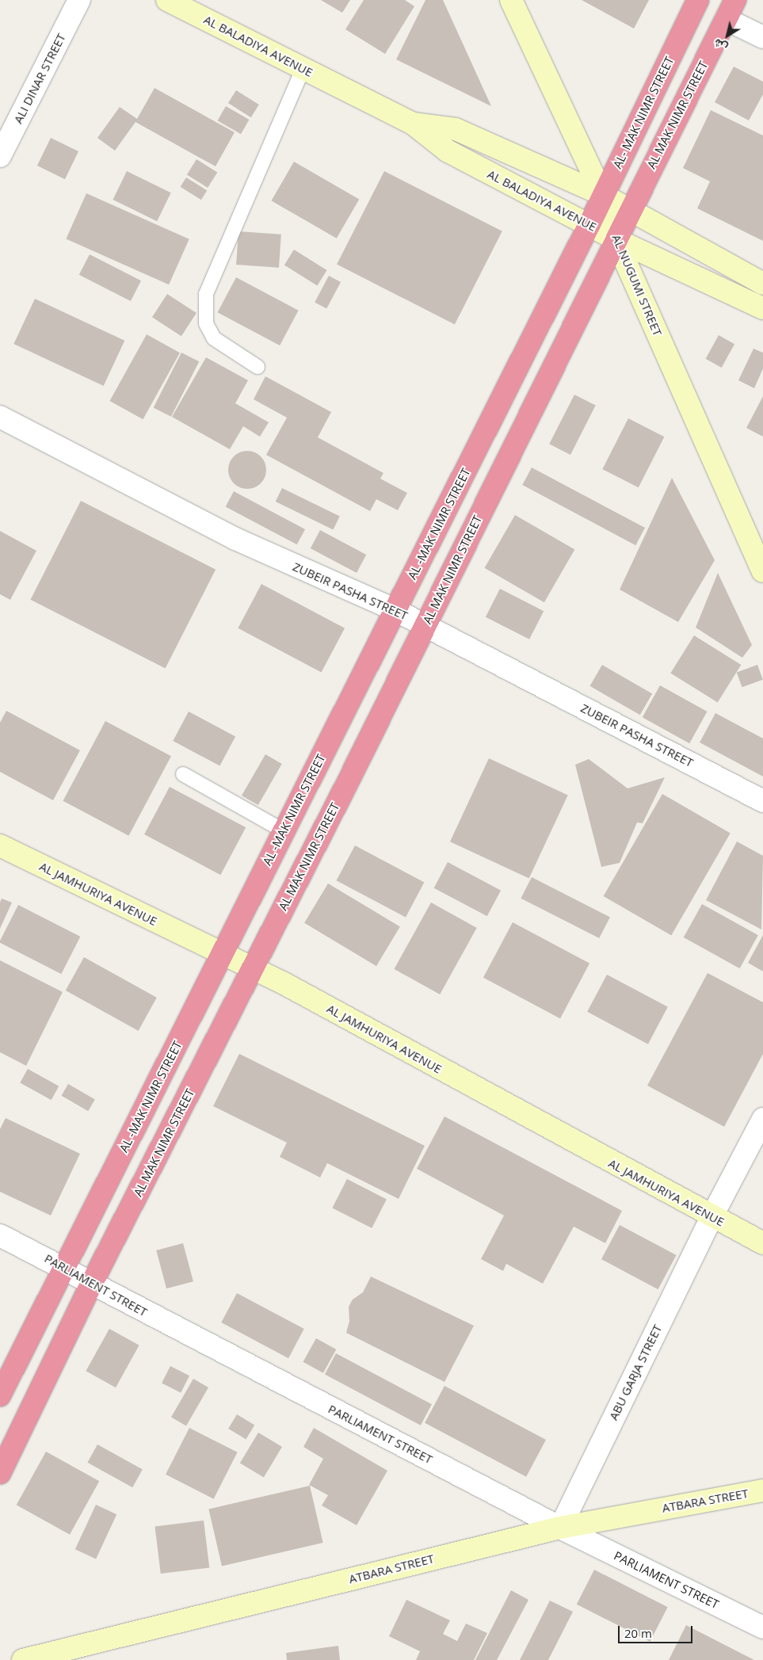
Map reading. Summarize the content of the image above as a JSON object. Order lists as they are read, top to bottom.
{
  "streets": {
    "highway": ["AL- MAK NIMR STREET", "AL MAK NIMR STREET", "AL -MAK NIMR STREET"],
    "street": [
      "AL BALADIYA AVENUE",
      "ALI DINAR STREET",
      "AL NUGUMI STREET",
      "ZUBEIR PASHA STREET",
      "AL JAMHURIYA AVENUE",
      "PARLIAMENT STREET",
      "ABU GARJA STREET",
      "ATBARA STREET"
    ]
  },
  "crossings": [
    ["AL BALADIYA AVENUE", "AL- MAK NIMR STREET"],
    ["AL BALADIYA AVENUE", "AL MAK NIMR STREET"],
    ["AL BALADIYA AVENUE", "AL NUGUMI STREET"],
    ["AL BALADIYA AVENUE", "AL -MAK NIMR STREET"],
    ["AL- MAK NIMR STREET", "AL NUGUMI STREET"],
    ["AL- MAK NIMR STREET", "AL -MAK NIMR STREET"],
    ["AL MAK NIMR STREET", "AL NUGUMI STREET"],
    ["AL MAK NIMR STREET", "ZUBEIR PASHA STREET"],
    ["AL MAK NIMR STREET", "AL JAMHURIYA AVENUE"],
    ["AL MAK NIMR STREET", "PARLIAMENT STREET"],
    ["AL -MAK NIMR STREET", "ZUBEIR PASHA STREET"],
    ["AL -MAK NIMR STREET", "AL JAMHURIYA AVENUE"],
    ["AL -MAK NIMR STREET", "PARLIAMENT STREET"],
    ["AL JAMHURIYA AVENUE", "ABU GARJA STREET"],
    ["PARLIAMENT STREET", "ABU GARJA STREET"],
    ["PARLIAMENT STREET", "ATBARA STREET"],
    ["ABU GARJA STREET", "ATBARA STREET"]
  ],
  "scale_bar": "20 m",
  "north": "bottom left"
}
